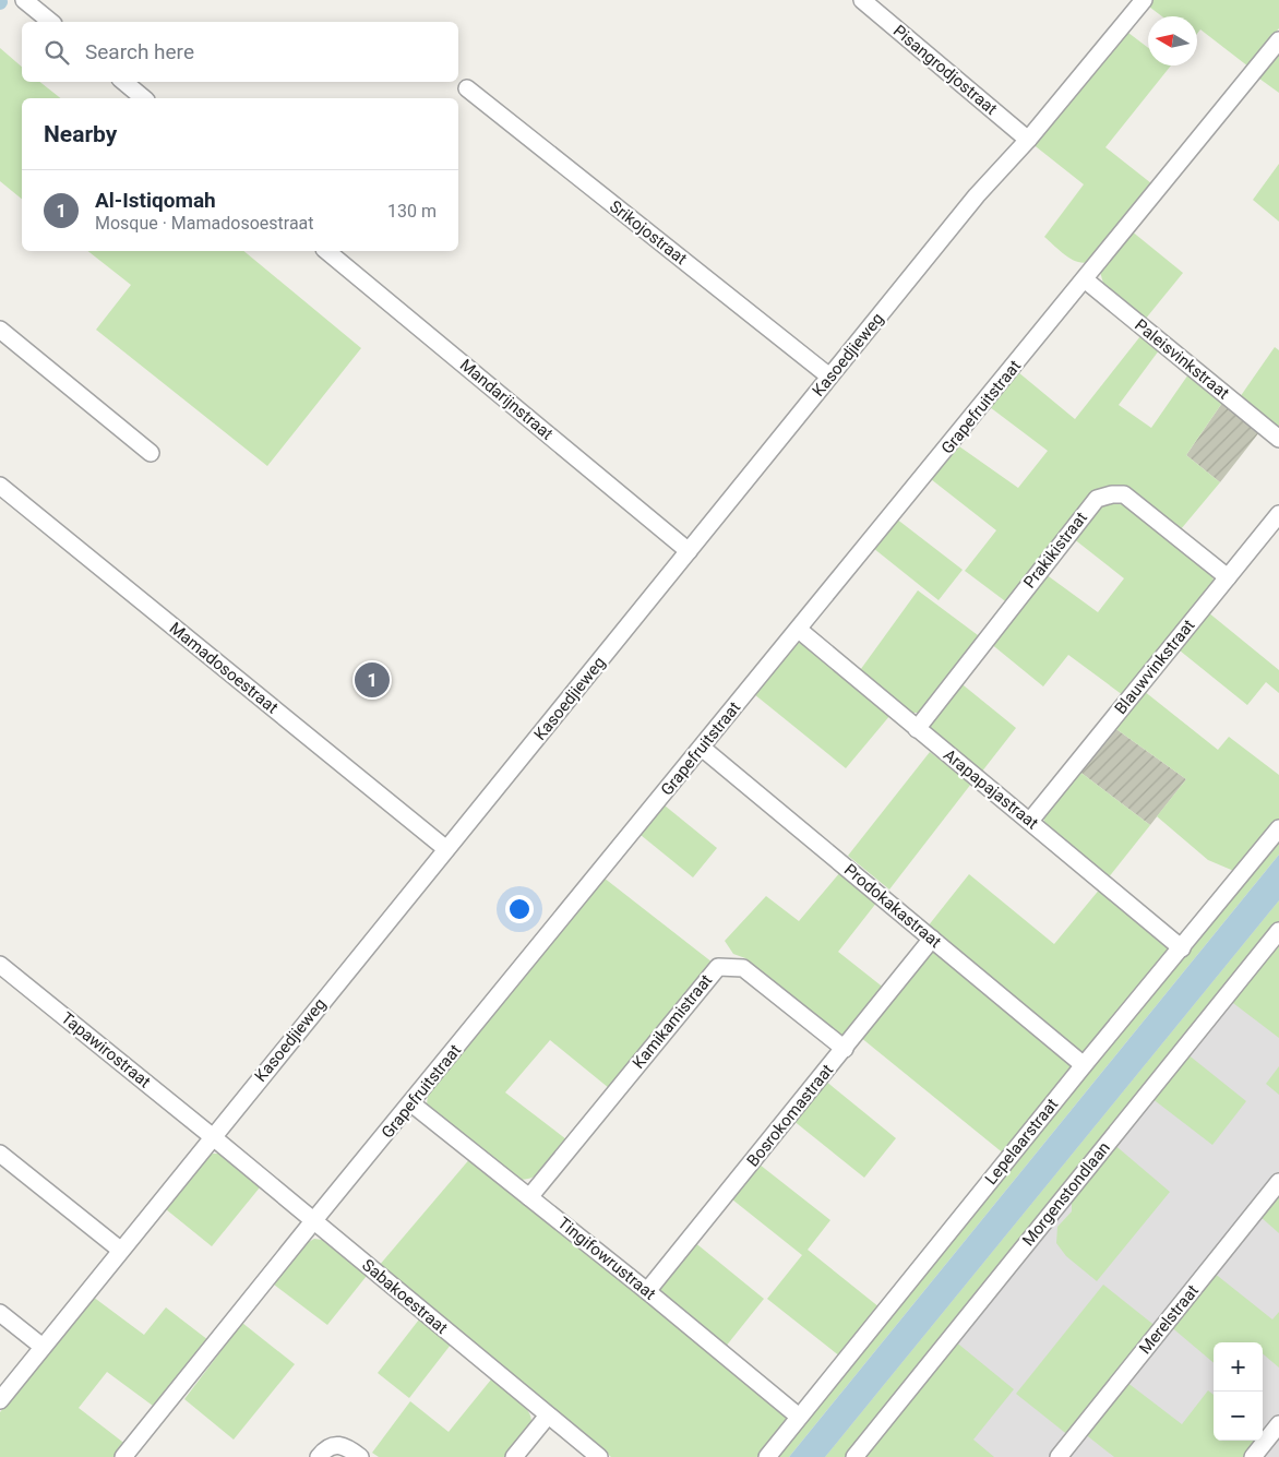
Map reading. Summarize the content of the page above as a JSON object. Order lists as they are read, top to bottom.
{
  "streets": {
    "street": [
      "Pisangrodjostraat",
      "Srikojostraat",
      "Kasoedjieweg",
      "Paleisvinkstraat",
      "Mandarijnstraat",
      "Grapefruitstraat",
      "Prakikistraat",
      "Blauwvinkstraat",
      "Mamadosoestraat",
      "Arapapajastraat",
      "Prodokakastraat",
      "Kamikamistraat",
      "Tapawirostraat",
      "Bosrokomastraat",
      "Lepelaarstraat",
      "Morgenstondlaan",
      "Tingifowrustraat",
      "Sabakoestraat",
      "Merelstraat"
    ]
  },
  "crossings": [
    ["Pisangrodjostraat", "Kasoedjieweg"],
    ["Srikojostraat", "Kasoedjieweg"],
    ["Kasoedjieweg", "Mandarijnstraat"],
    ["Kasoedjieweg", "Mamadosoestraat"],
    ["Kasoedjieweg", "Tapawirostraat"],
    ["Kasoedjieweg", "Sabakoestraat"],
    ["Paleisvinkstraat", "Grapefruitstraat"],
    ["Grapefruitstraat", "Arapapajastraat"],
    ["Grapefruitstraat", "Prodokakastraat"],
    ["Grapefruitstraat", "Tingifowrustraat"],
    ["Grapefruitstraat", "Sabakoestraat"],
    ["Prakikistraat", "Blauwvinkstraat"],
    ["Prakikistraat", "Arapapajastraat"],
    ["Blauwvinkstraat", "Arapapajastraat"],
    ["Arapapajastraat", "Lepelaarstraat"],
    ["Prodokakastraat", "Bosrokomastraat"],
    ["Prodokakastraat", "Lepelaarstraat"],
    ["Kamikamistraat", "Bosrokomastraat"],
    ["Kamikamistraat", "Tingifowrustraat"],
    ["Tapawirostraat", "Sabakoestraat"],
    ["Bosrokomastraat", "Tingifowrustraat"],
    ["Lepelaarstraat", "Tingifowrustraat"]
  ],
  "north": "left",
  "page": {
    "search": "Search here",
    "heading": "Nearby",
    "list": [
      {
        "mark": "1",
        "name": "Al-Istiqomah",
        "note": "Mosque · Mamadosoestraat",
        "value": "130 m"
      }
    ],
    "pins": "1",
    "map_buttons": ["+", "−"]
  }
}
